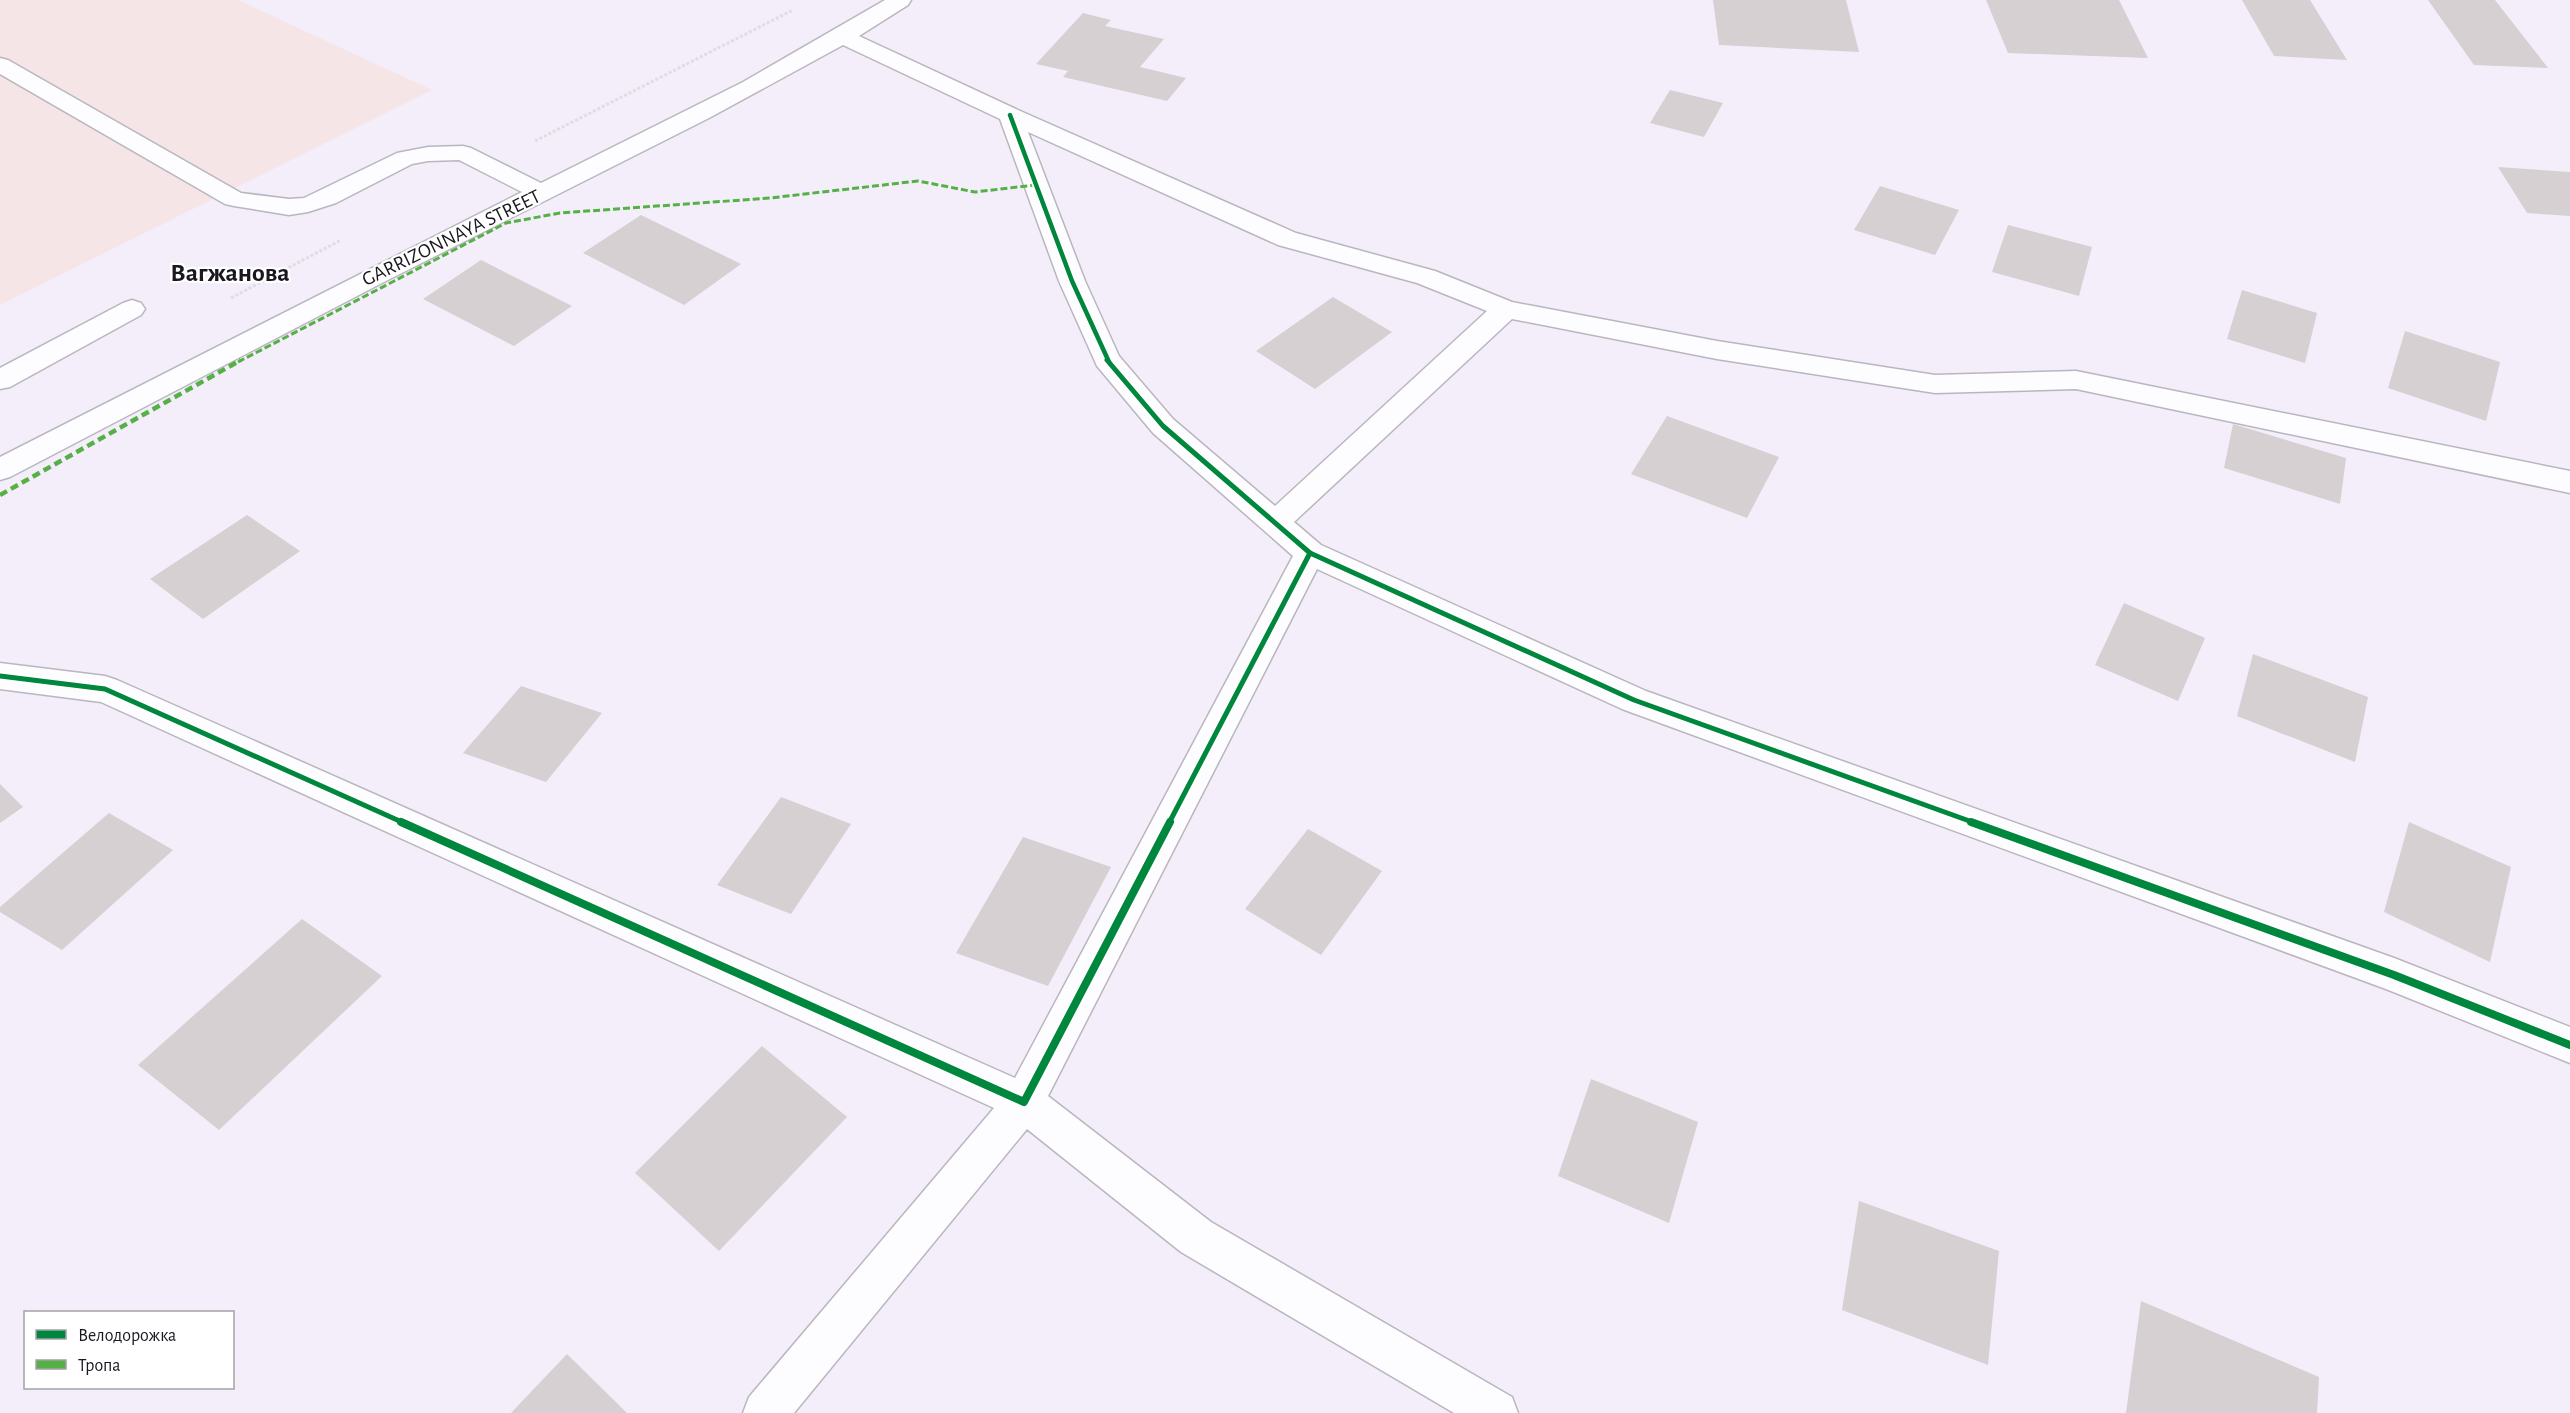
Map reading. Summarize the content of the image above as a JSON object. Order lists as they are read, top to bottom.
{
  "streets": {
    "street": ["GARRIZONNAYA STREET"]
  },
  "districts": ["Вагжанова"],
  "legend": ["Велодорожка", "Тропа"]
}
